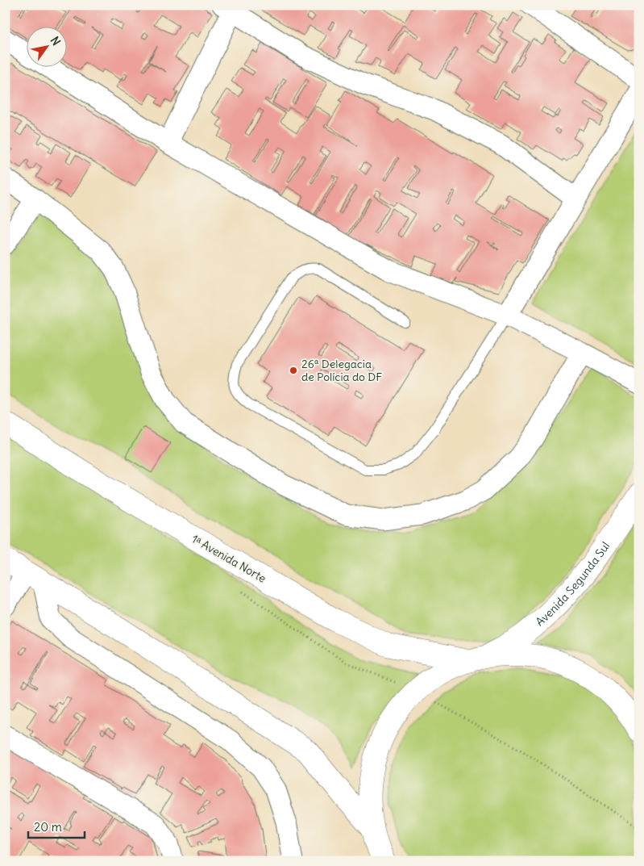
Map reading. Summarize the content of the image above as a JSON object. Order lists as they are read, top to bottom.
{
  "streets": {
    "main road": ["1ᵃ Avenida Norte", "Avenida Segunda Sul"]
  },
  "places": ["26ª Delegacia de Polícia do DF"],
  "scale_bar": "20 m",
  "north": "top right"
}
